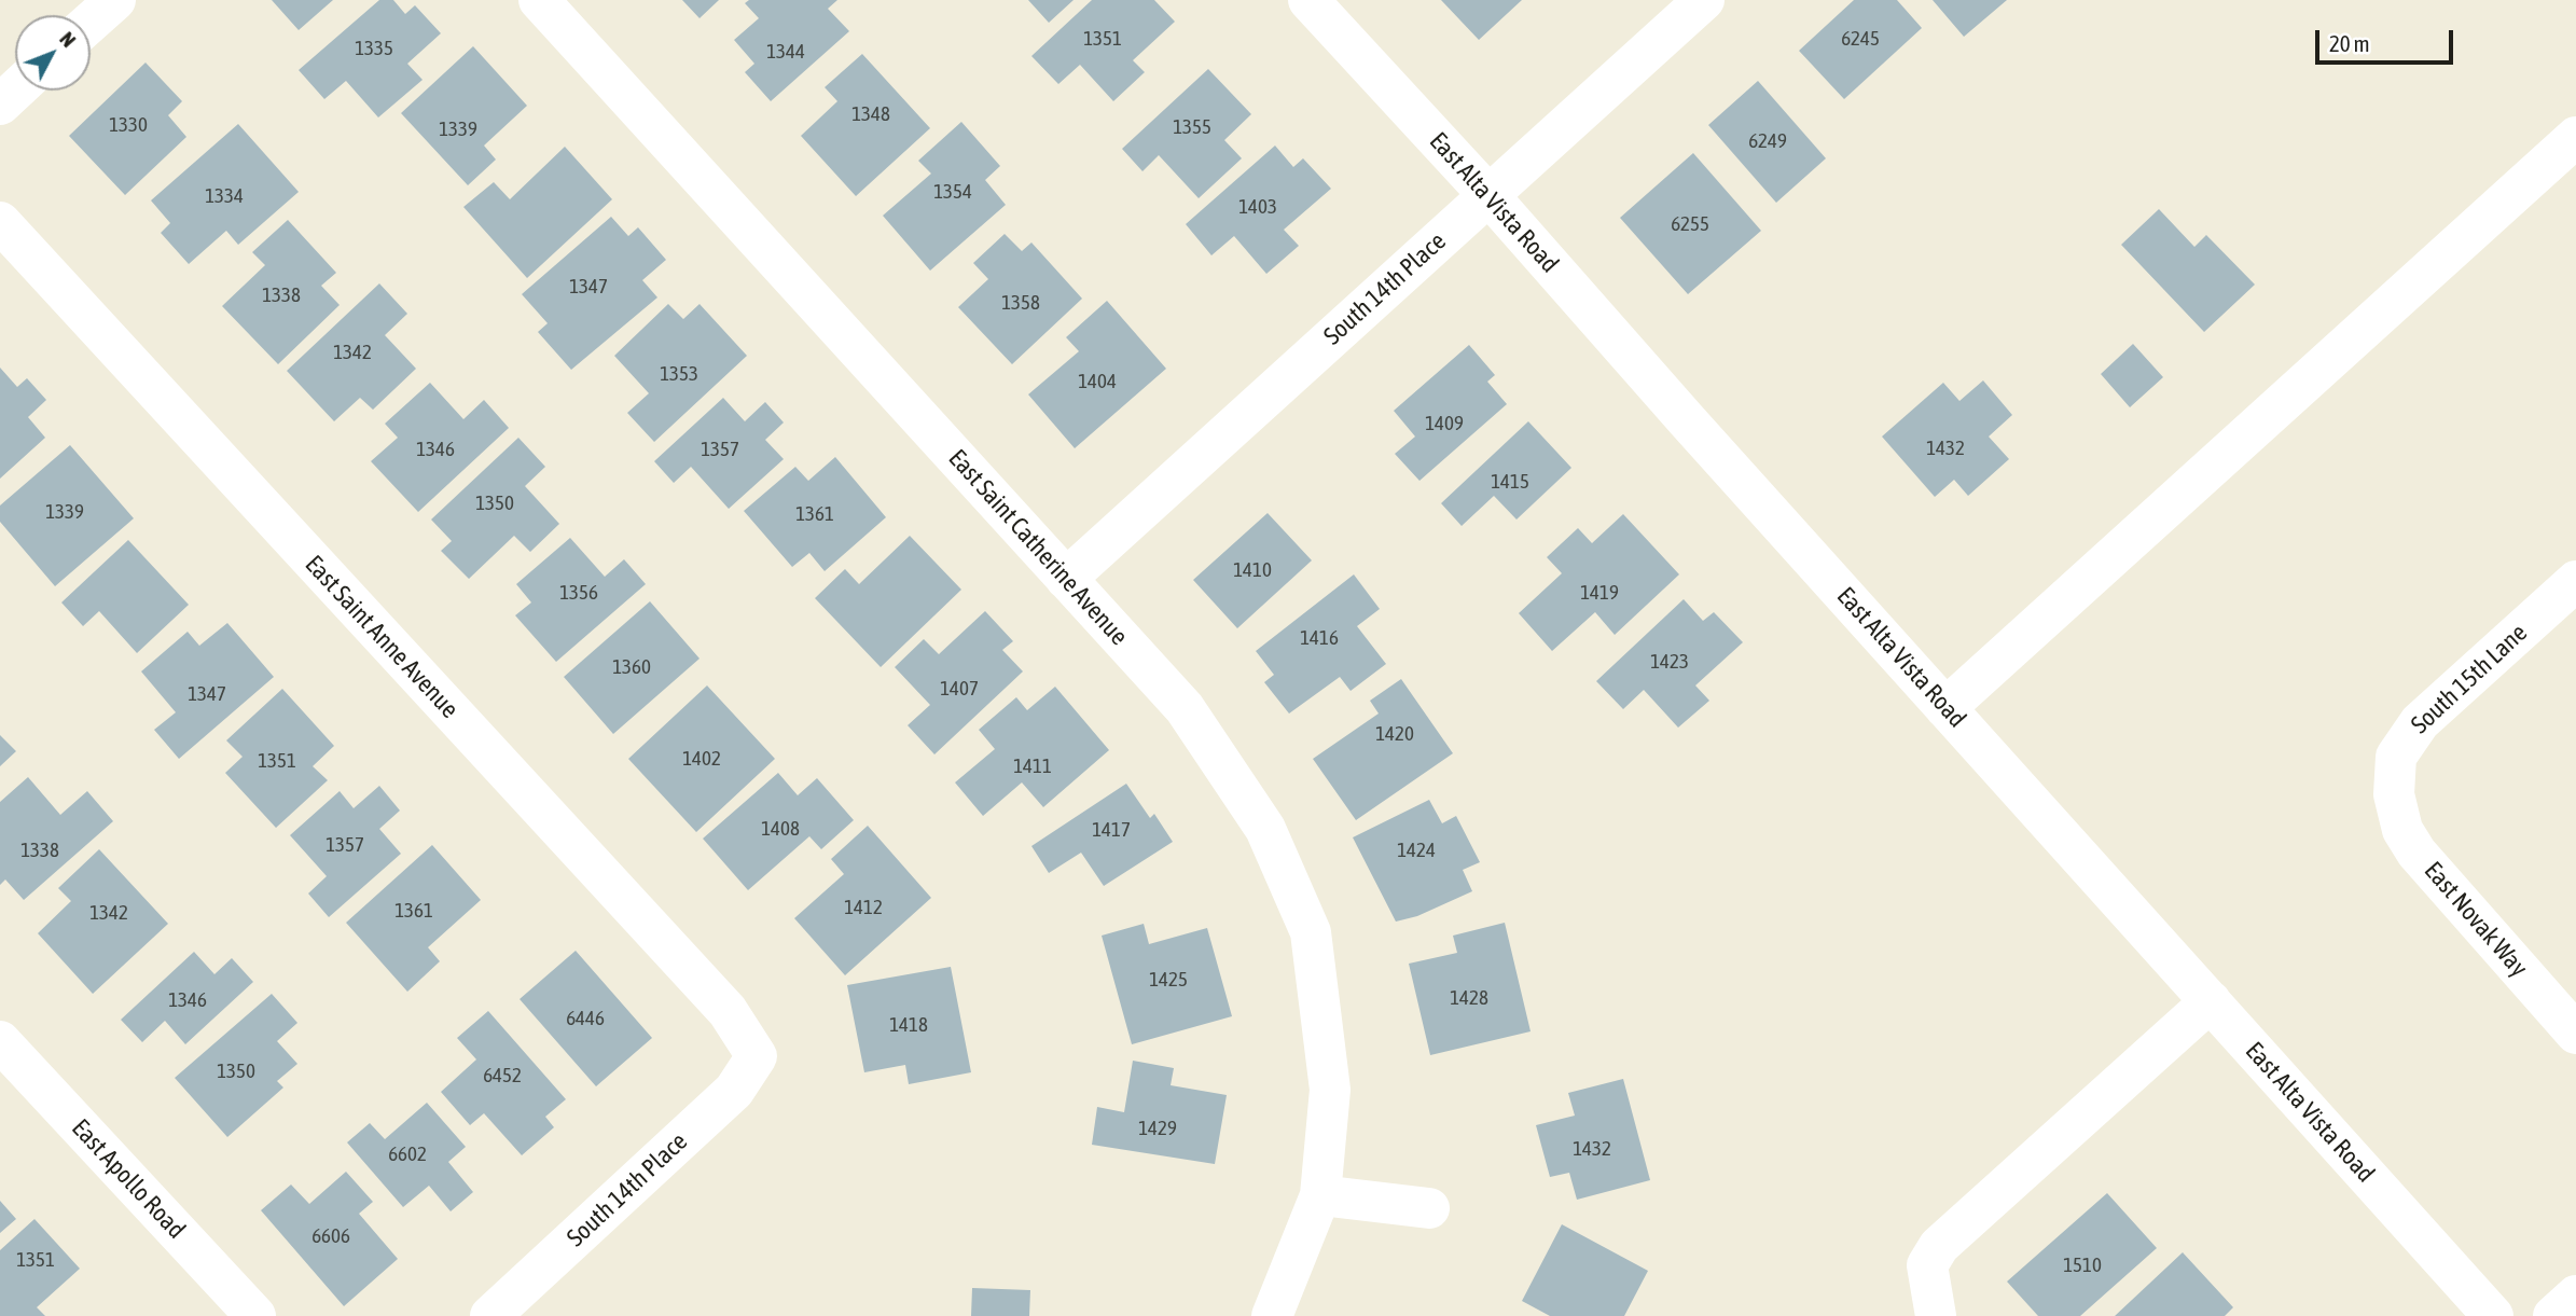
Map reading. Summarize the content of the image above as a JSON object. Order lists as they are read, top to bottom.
{
  "streets": {
    "street": [
      "East Alta Vista Road",
      "South 14th Place",
      "East Saint Catherine Avenue",
      "East Saint Anne Avenue",
      "South 15th Lane",
      "East Novak Way",
      "East Apollo Road"
    ]
  },
  "crossings": [
    ["East Alta Vista Road", "South 14th Place"],
    ["South 14th Place", "East Saint Catherine Avenue"],
    ["South 14th Place", "East Saint Anne Avenue"],
    ["South 15th Lane", "East Novak Way"]
  ],
  "house_numbers": [
    "1351",
    "6245",
    "1335",
    "1344",
    "1348",
    "1330",
    "1355",
    "1339",
    "6249",
    "1354",
    "1334",
    "1403",
    "6255",
    "1347",
    "1338",
    "1358",
    "1342",
    "1353",
    "1404",
    "1409",
    "1432",
    "1346",
    "1357",
    "1415",
    "1350",
    "1339",
    "1361",
    "1410",
    "1356",
    "1419",
    "1416",
    "1423",
    "1360",
    "1407",
    "1347",
    "1420",
    "1402",
    "1351",
    "1411",
    "1408",
    "1417",
    "1357",
    "1338",
    "1424",
    "1412",
    "1361",
    "1342",
    "1425",
    "1428",
    "1346",
    "6446",
    "1418",
    "1350",
    "6452",
    "1429",
    "1432",
    "6602",
    "6606",
    "1351",
    "1510"
  ],
  "scale_bar": "20 m",
  "north": "top right"
}
